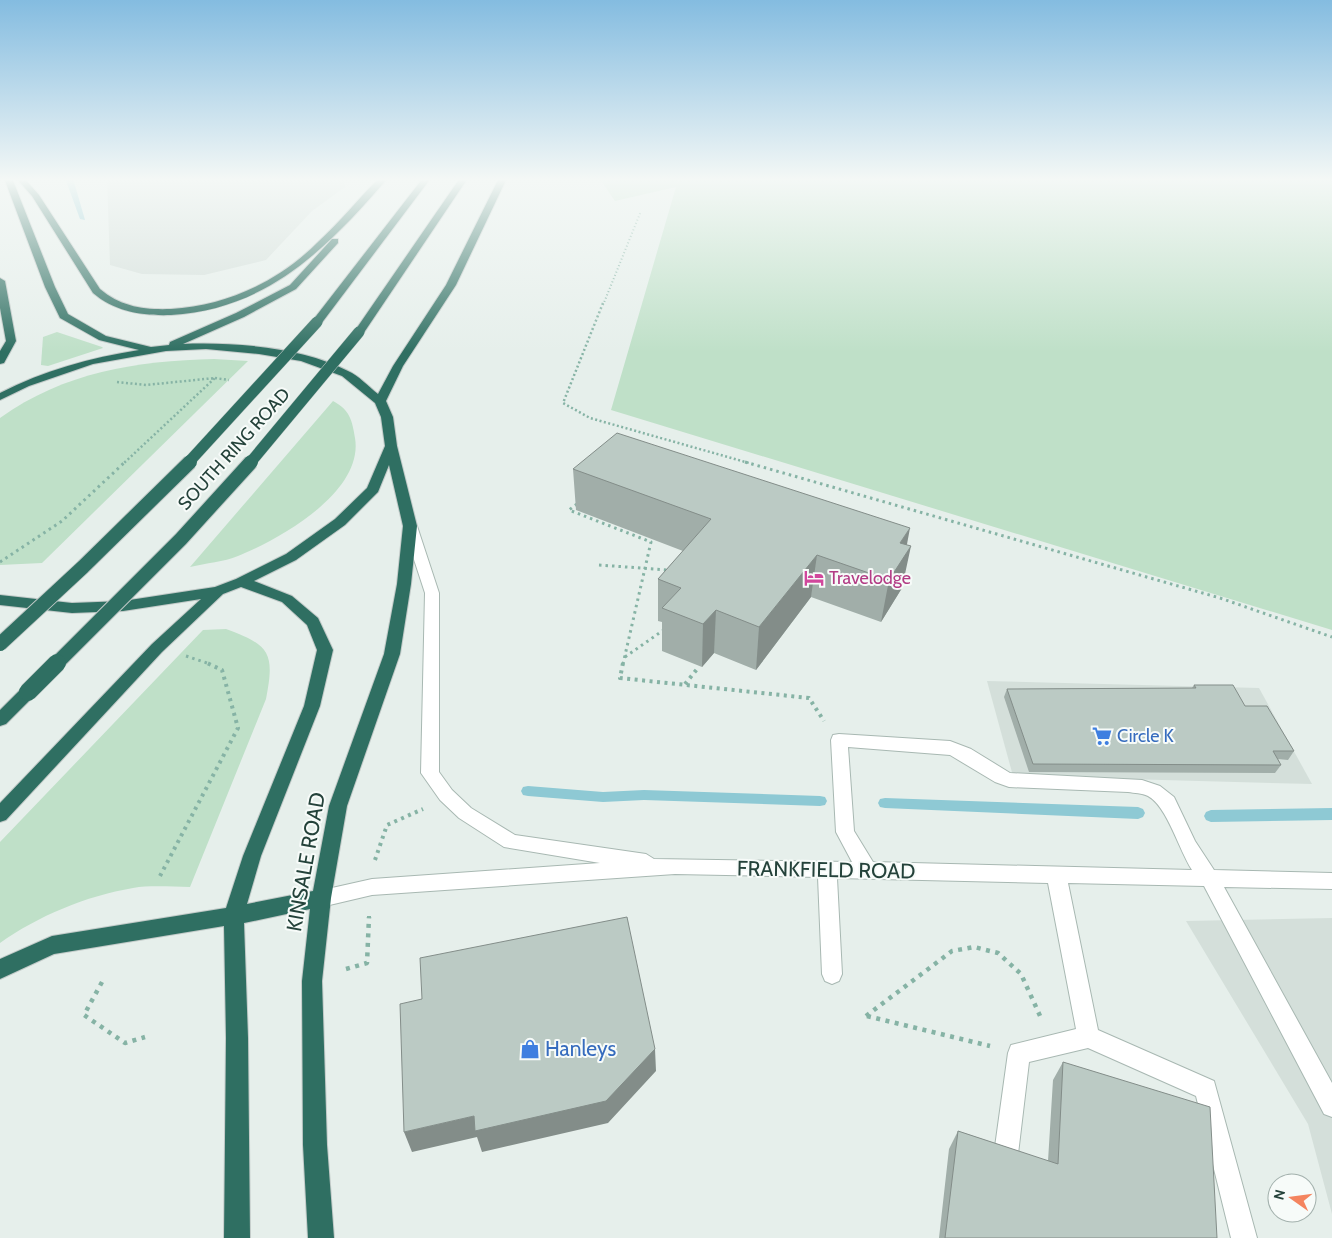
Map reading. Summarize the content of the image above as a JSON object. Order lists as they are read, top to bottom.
{
  "streets": {
    "highway": ["SOUTH RING ROAD", "KINSALE ROAD"],
    "street": ["FRANKFIELD ROAD"]
  },
  "crossings": [
    ["KINSALE ROAD", "FRANKFIELD ROAD"]
  ],
  "places": {
    "hotel": ["Travelodge"],
    "supermarket": ["Circle K"],
    "shop": ["Hanleys"]
  },
  "north": "left"
}
